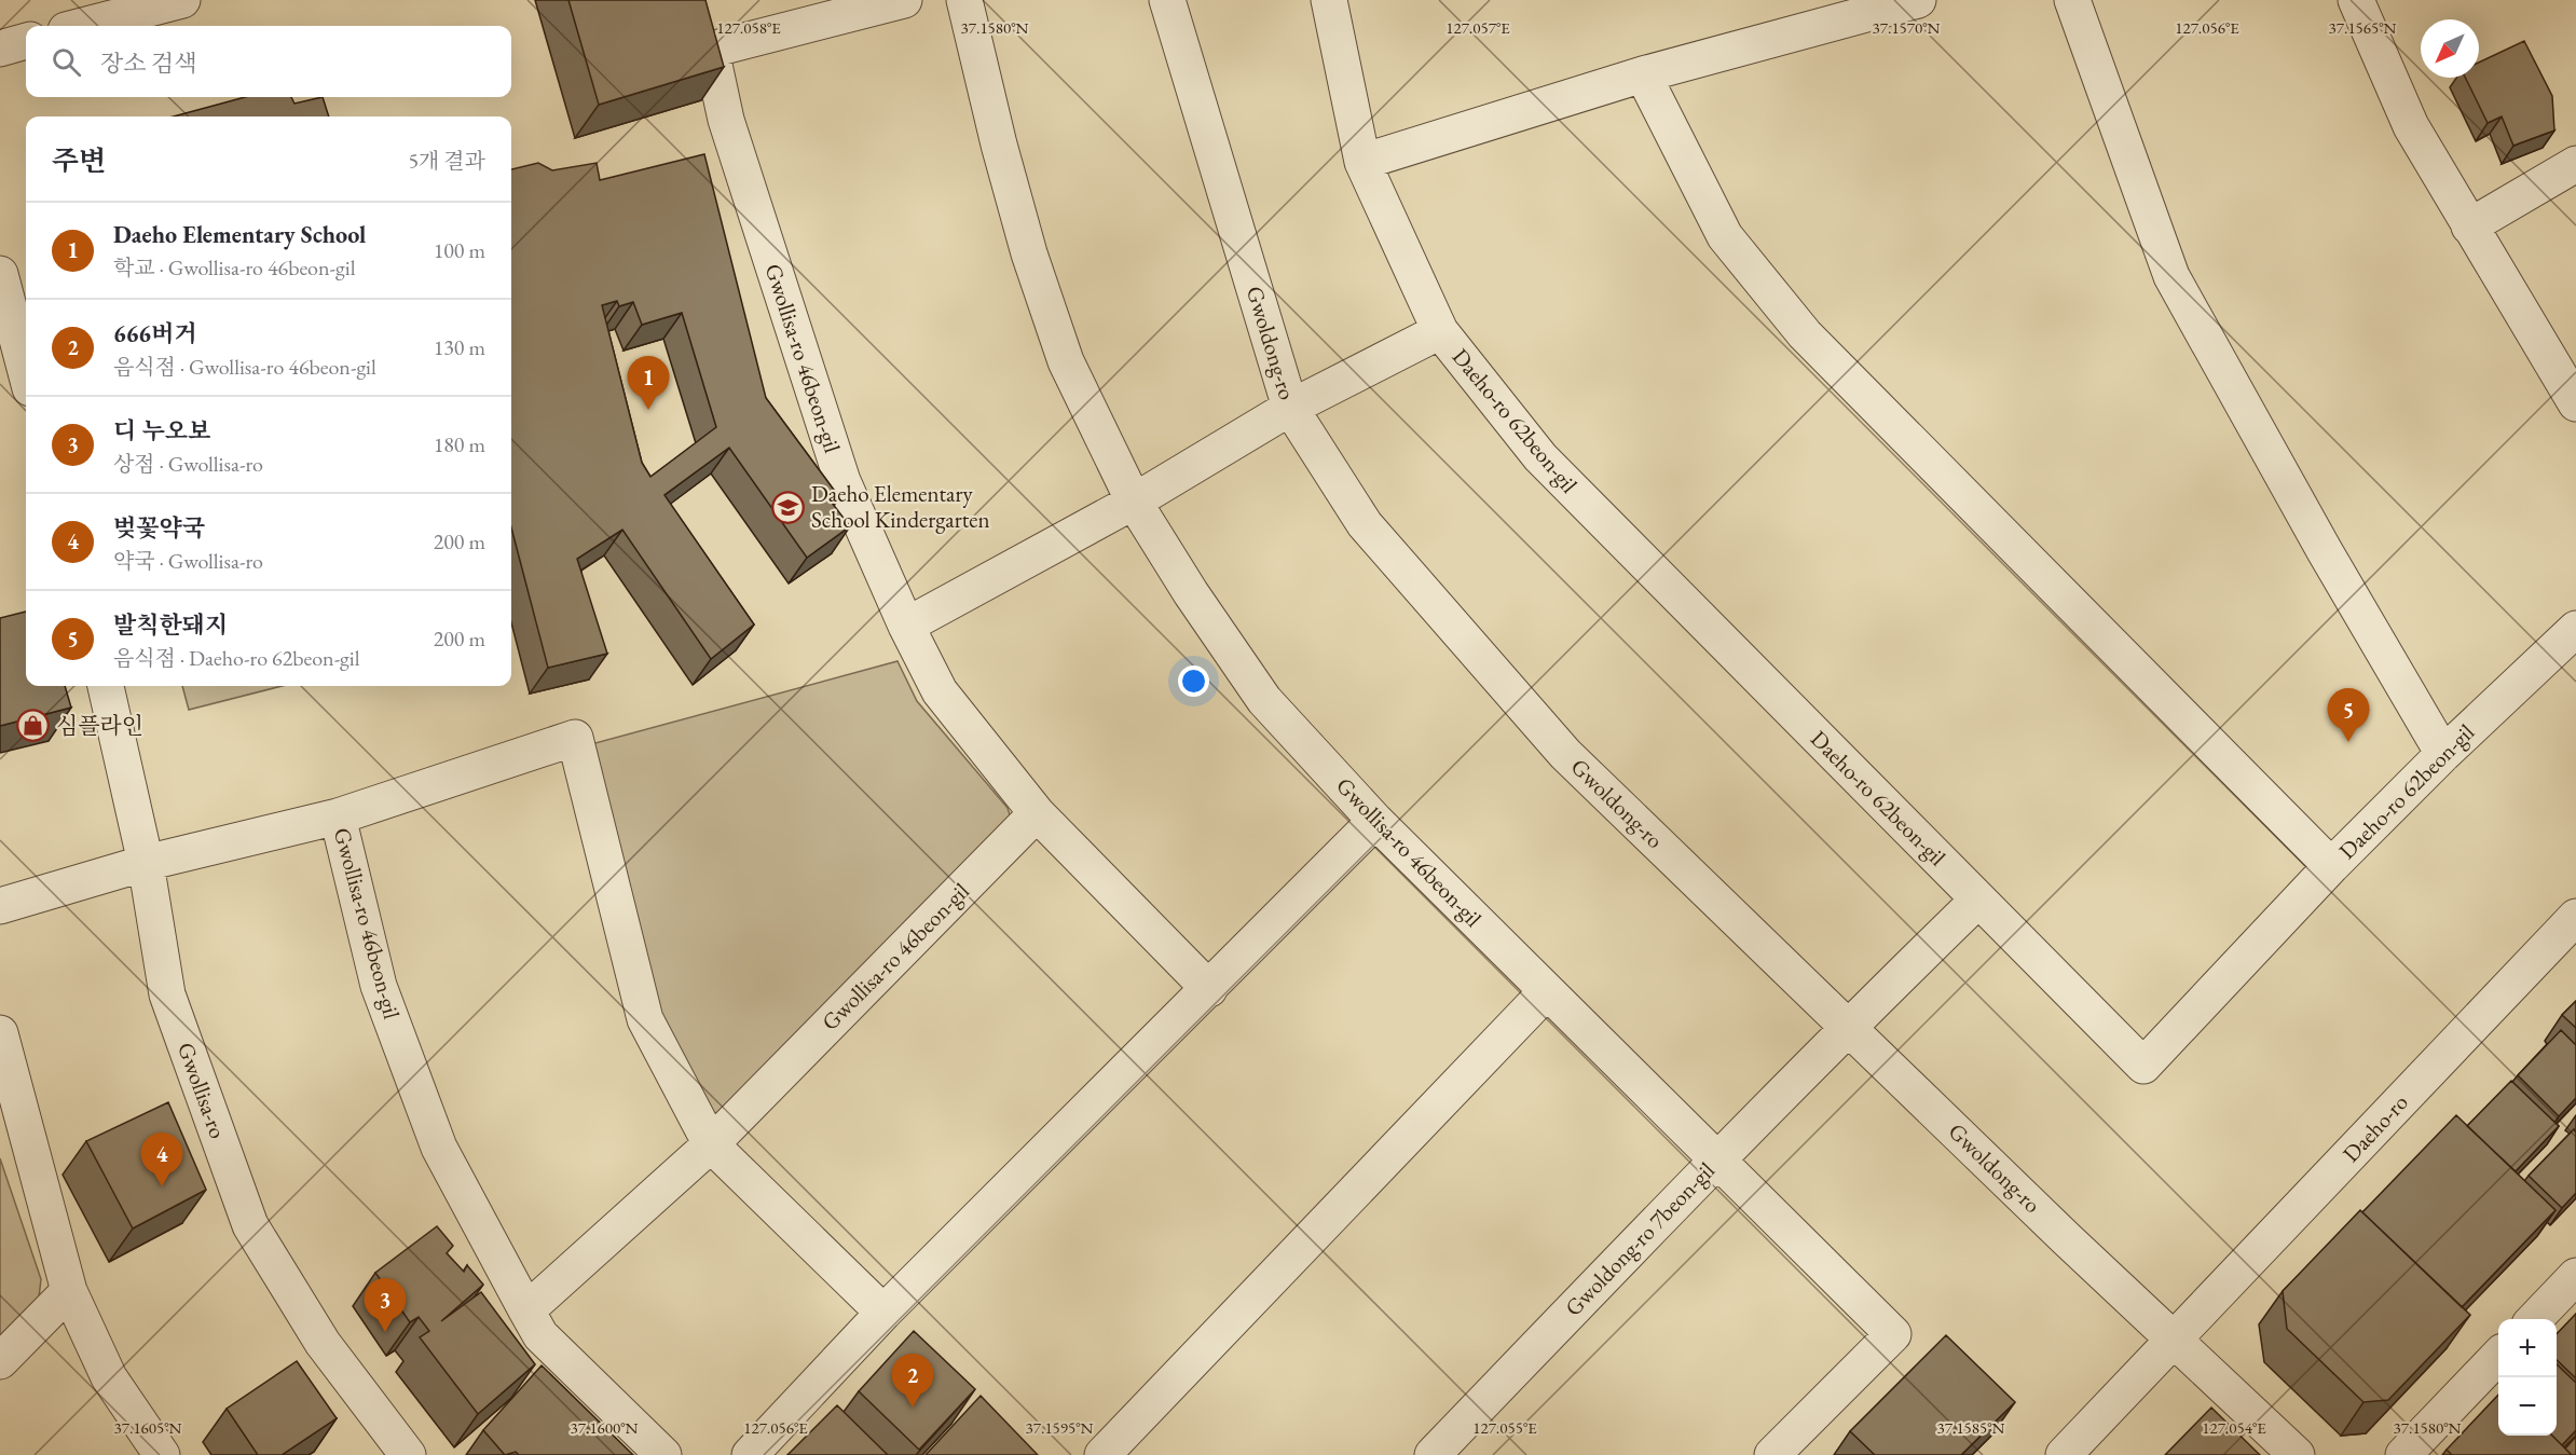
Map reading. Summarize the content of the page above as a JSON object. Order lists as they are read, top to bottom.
{
  "streets": {
    "street": [
      "Gwoldong-ro",
      "Gwollisa-ro 46beon-gil",
      "Daeho-ro 62beon-gil",
      "Gwollisa-ro",
      "Daeho-ro",
      "Gwoldong-ro 7beon-gil"
    ]
  },
  "crossings": [
    ["Gwoldong-ro", "Daeho-ro"],
    ["Gwoldong-ro", "Gwoldong-ro 7beon-gil"],
    ["Gwollisa-ro 46beon-gil", "Gwollisa-ro"],
    ["Gwollisa-ro 46beon-gil", "Gwoldong-ro 7beon-gil"],
    ["Daeho-ro 62beon-gil", "Gwoldong-ro 7beon-gil"]
  ],
  "places": {
    "school or university": ["Daeho Elementary School Kindergarten"],
    "shop": ["심플라인"]
  },
  "north": "bottom left",
  "page": {
    "search": "장소 검색",
    "heading": ["주변", "5개 결과"],
    "list": [
      {
        "mark": "1",
        "name": "Daeho Elementary School",
        "note": "학교 · Gwollisa-ro 46beon-gil",
        "value": "100 m"
      },
      {
        "mark": "2",
        "name": "666버거",
        "note": "음식점 · Gwollisa-ro 46beon-gil",
        "value": "130 m"
      },
      {
        "mark": "3",
        "name": "디 누오보",
        "note": "상점 · Gwollisa-ro",
        "value": "180 m"
      },
      {
        "mark": "4",
        "name": "벚꽃약국",
        "note": "약국 · Gwollisa-ro",
        "value": "200 m"
      },
      {
        "mark": "5",
        "name": "발칙한돼지",
        "note": "음식점 · Daeho-ro 62beon-gil",
        "value": "200 m"
      }
    ],
    "pins": [
      "1",
      "5",
      "4",
      "3",
      "2"
    ],
    "map_buttons": ["+", "−"]
  },
  "coordinates": [
    "37.1565°N",
    "127.058°E",
    "37.1580°N",
    "127.057°E",
    "37.1570°N",
    "127.056°E",
    "37.1605°N",
    "37.1600°N",
    "37.1595°N",
    "127.055°E",
    "37.1585°N",
    "127.054°E"
  ]
}
